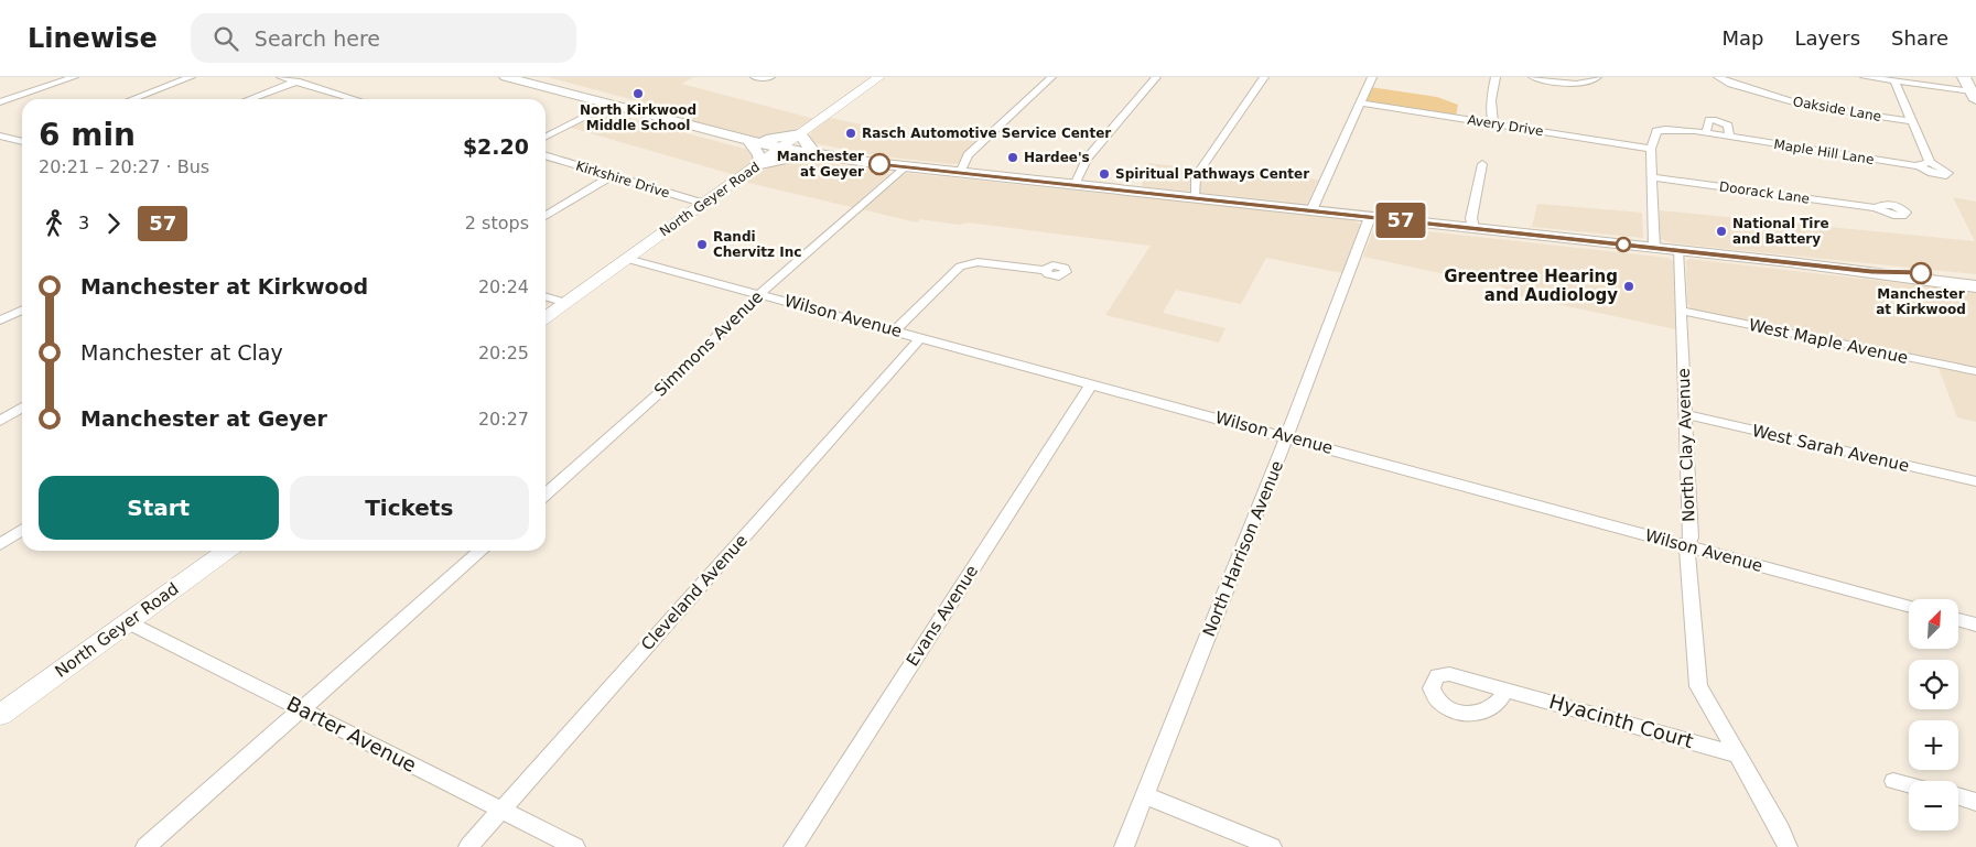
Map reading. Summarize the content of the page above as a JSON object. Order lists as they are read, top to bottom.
{
  "streets": {
    "street": [
      "Oakside Lane",
      "Avery Drive",
      "Maple Hill Lane",
      "Kirkshire Drive",
      "Doorack Lane",
      "North Geyer Road",
      "Wilson Avenue",
      "West Maple Avenue",
      "Simmons Avenue",
      "North Clay Avenue",
      "West Sarah Avenue",
      "North Harrison Avenue",
      "Cleveland Avenue",
      "Evans Avenue",
      "Hyacinth Court",
      "Barter Avenue"
    ]
  },
  "crossings": [
    ["Avery Drive", "Maple Hill Lane"],
    ["Kirkshire Drive", "North Geyer Road"],
    ["North Geyer Road", "Wilson Avenue"],
    ["North Geyer Road", "Barter Avenue"],
    ["Wilson Avenue", "Simmons Avenue"],
    ["Wilson Avenue", "North Clay Avenue"],
    ["Wilson Avenue", "North Harrison Avenue"],
    ["Wilson Avenue", "Cleveland Avenue"],
    ["Wilson Avenue", "Evans Avenue"],
    ["West Maple Avenue", "North Clay Avenue"],
    ["North Clay Avenue", "West Sarah Avenue"],
    ["North Clay Avenue", "Hyacinth Court"],
    ["Cleveland Avenue", "Barter Avenue"]
  ],
  "places": [
    "North Kirkwood Middle School",
    "Rasch Automotive Service Center",
    "Hardee's",
    "Manchester at Geyer",
    "Spiritual Pathways Center",
    "National Tire and Battery",
    "Randi Chervitz Inc",
    "Manchester at Kirkwood",
    "Greentree Hearing and Audiology"
  ],
  "lines": ["bus line 57"],
  "north": "top right",
  "page": {
    "header": "Linewise",
    "search": "Search here",
    "nav": ["Map", "Layers", "Share"],
    "on_map": "57",
    "heading": ["6 min", "20:21 – 20:27 · Bus", "$2.20"],
    "legs": ["3", "57", "2 stops"],
    "list": [
      {
        "name": "Manchester at Kirkwood",
        "value": "20:24"
      },
      {
        "name": "Manchester at Clay",
        "value": "20:25"
      },
      {
        "name": "Manchester at Geyer",
        "value": "20:27"
      }
    ],
    "buttons": ["Start", "Tickets"],
    "map_buttons": ["+", "−"]
  }
}
